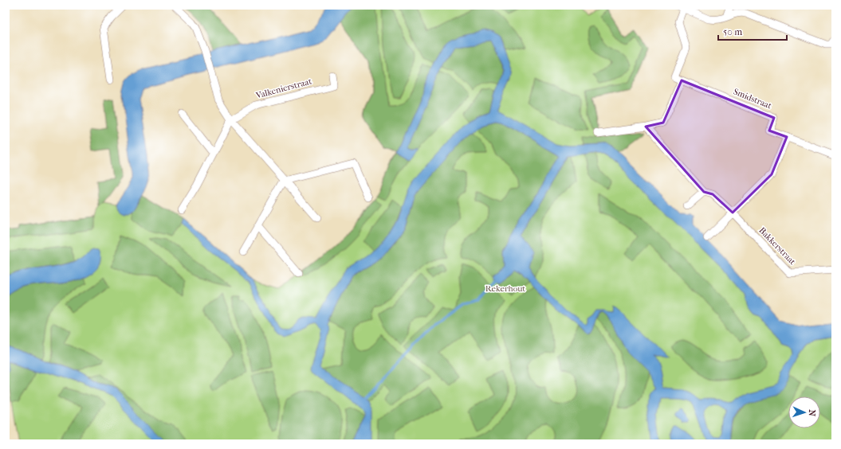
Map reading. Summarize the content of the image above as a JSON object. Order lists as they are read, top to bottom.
{
  "streets": {
    "street": ["Valkenierstraat", "Smidstraat", "Bakkerstraat"]
  },
  "parks": ["Rekerhout"],
  "scale_bar": "50 m",
  "north": "right"
}
